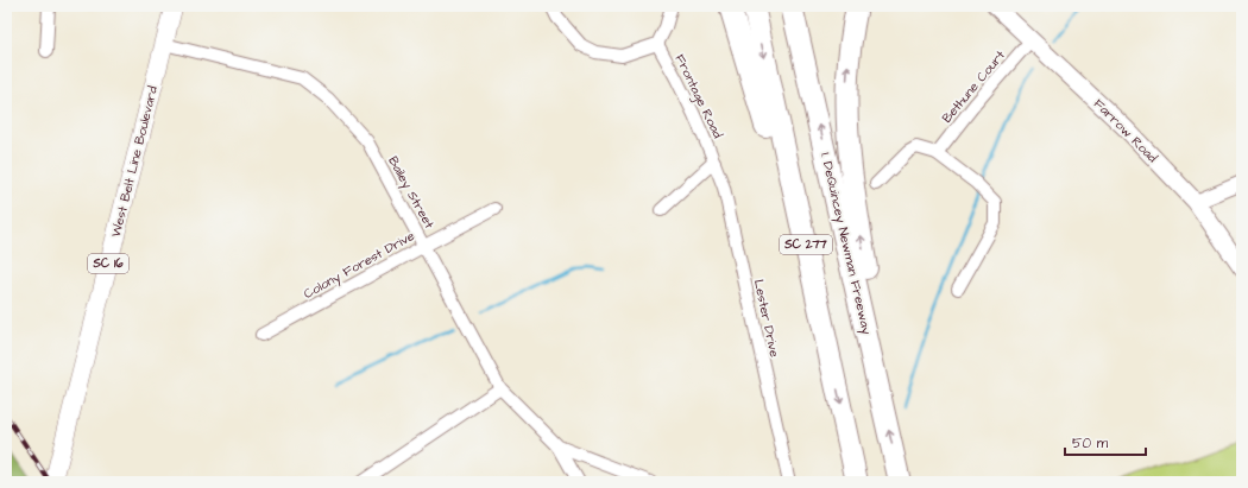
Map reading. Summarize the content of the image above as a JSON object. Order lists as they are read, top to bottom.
{
  "streets": {
    "highway": ["I. DeQuincey Newman Freeway", "SC 277"],
    "main road": ["Farrow Road", "West Belt Line Boulevard", "SC 16"],
    "street": [
      "Bethune Court",
      "Frontage Road",
      "Bailey Street",
      "Colony Forest Drive",
      "Lester Drive"
    ]
  },
  "crossings": [
    ["Bethune Court", "Farrow Road"],
    ["Frontage Road", "Lester Drive"],
    ["West Belt Line Boulevard", "Bailey Street"],
    ["Bailey Street", "Colony Forest Drive"]
  ],
  "scale_bar": "50 m"
}
